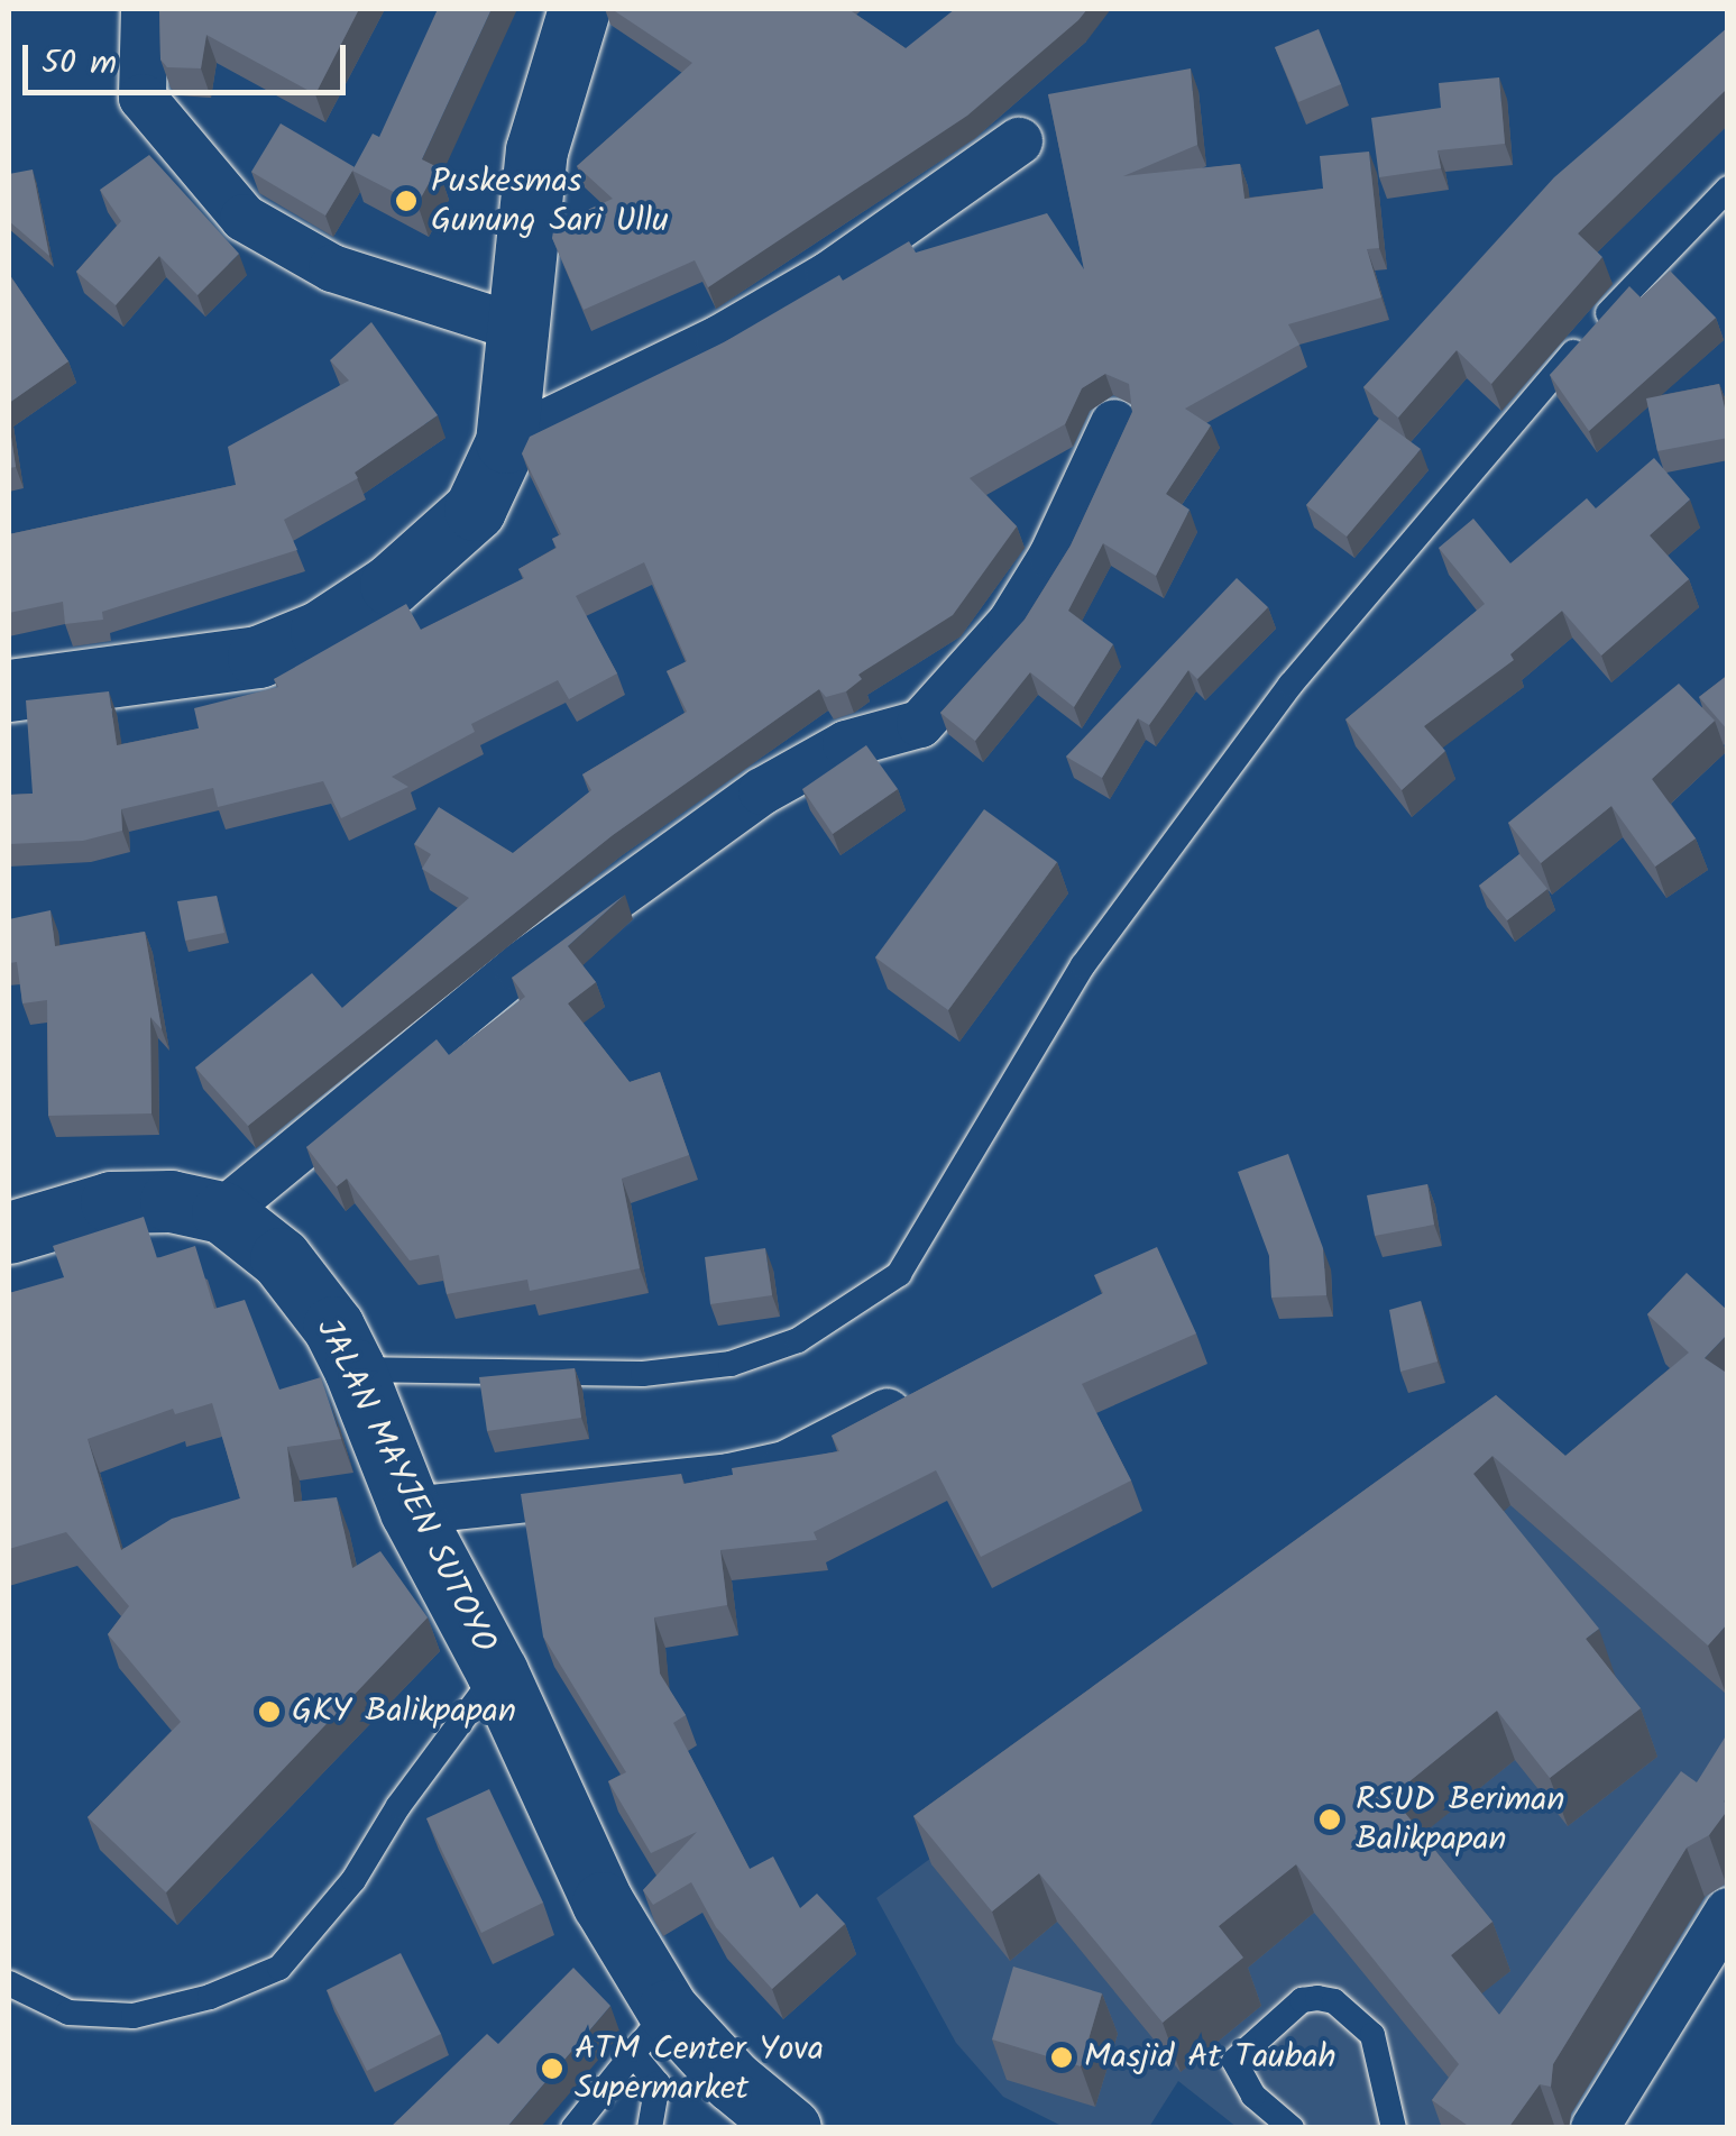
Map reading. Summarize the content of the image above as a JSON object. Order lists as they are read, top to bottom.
{
  "streets": {
    "main road": ["JALAN MAYJEN SUTOYO"]
  },
  "places": [
    "Puskesmas Gunung Sari Ullu",
    "GKY Balikpapan",
    "RSUD Beriman Balikpapan",
    "Masjid At Taubah",
    "ATM Center Yova Supermarket"
  ],
  "scale_bar": "50 m"
}
